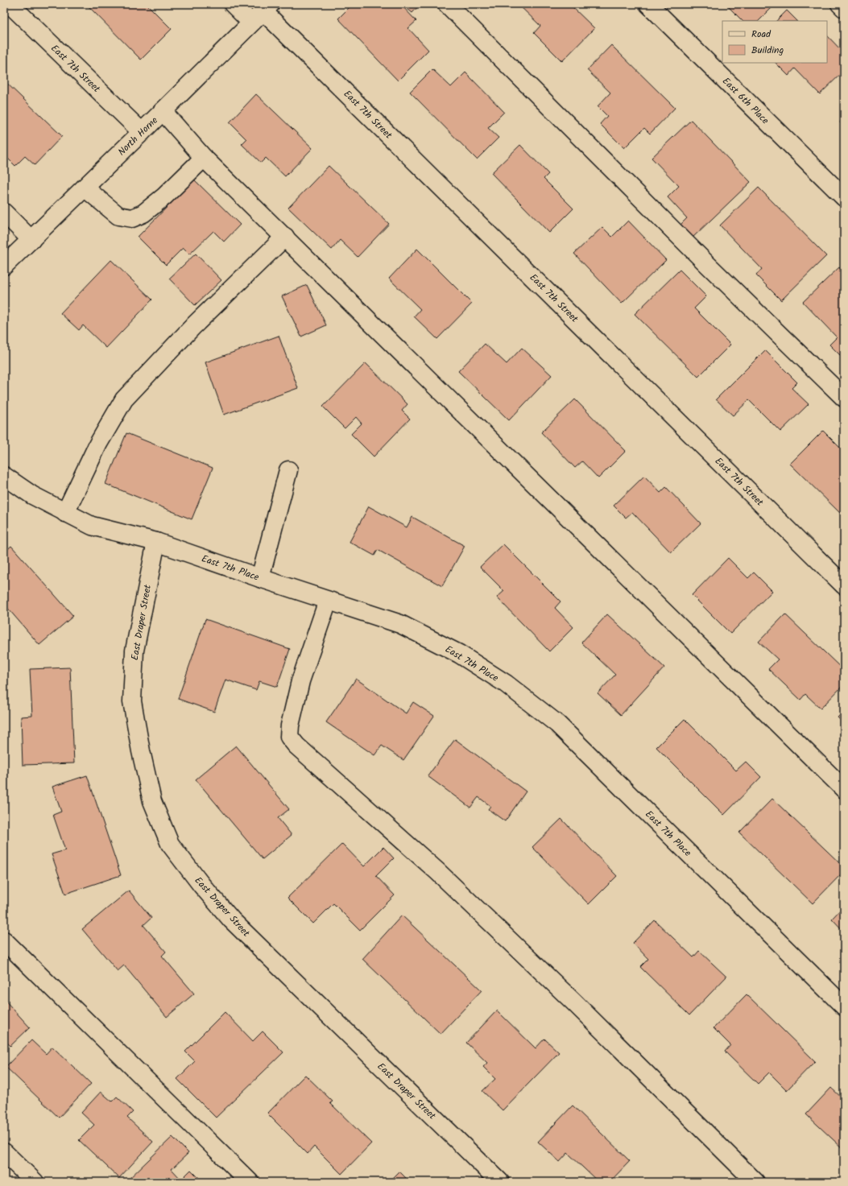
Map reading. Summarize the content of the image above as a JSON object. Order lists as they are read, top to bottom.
{
  "streets": {
    "street": [
      "East 7th Street",
      "East 6th Place",
      "North Horne",
      "East 7th Place",
      "East Draper Street"
    ]
  },
  "crossings": [
    ["East 7th Street", "North Horne"],
    ["East 7th Place", "East Draper Street"]
  ],
  "legend": ["Road", "Building"]
}
